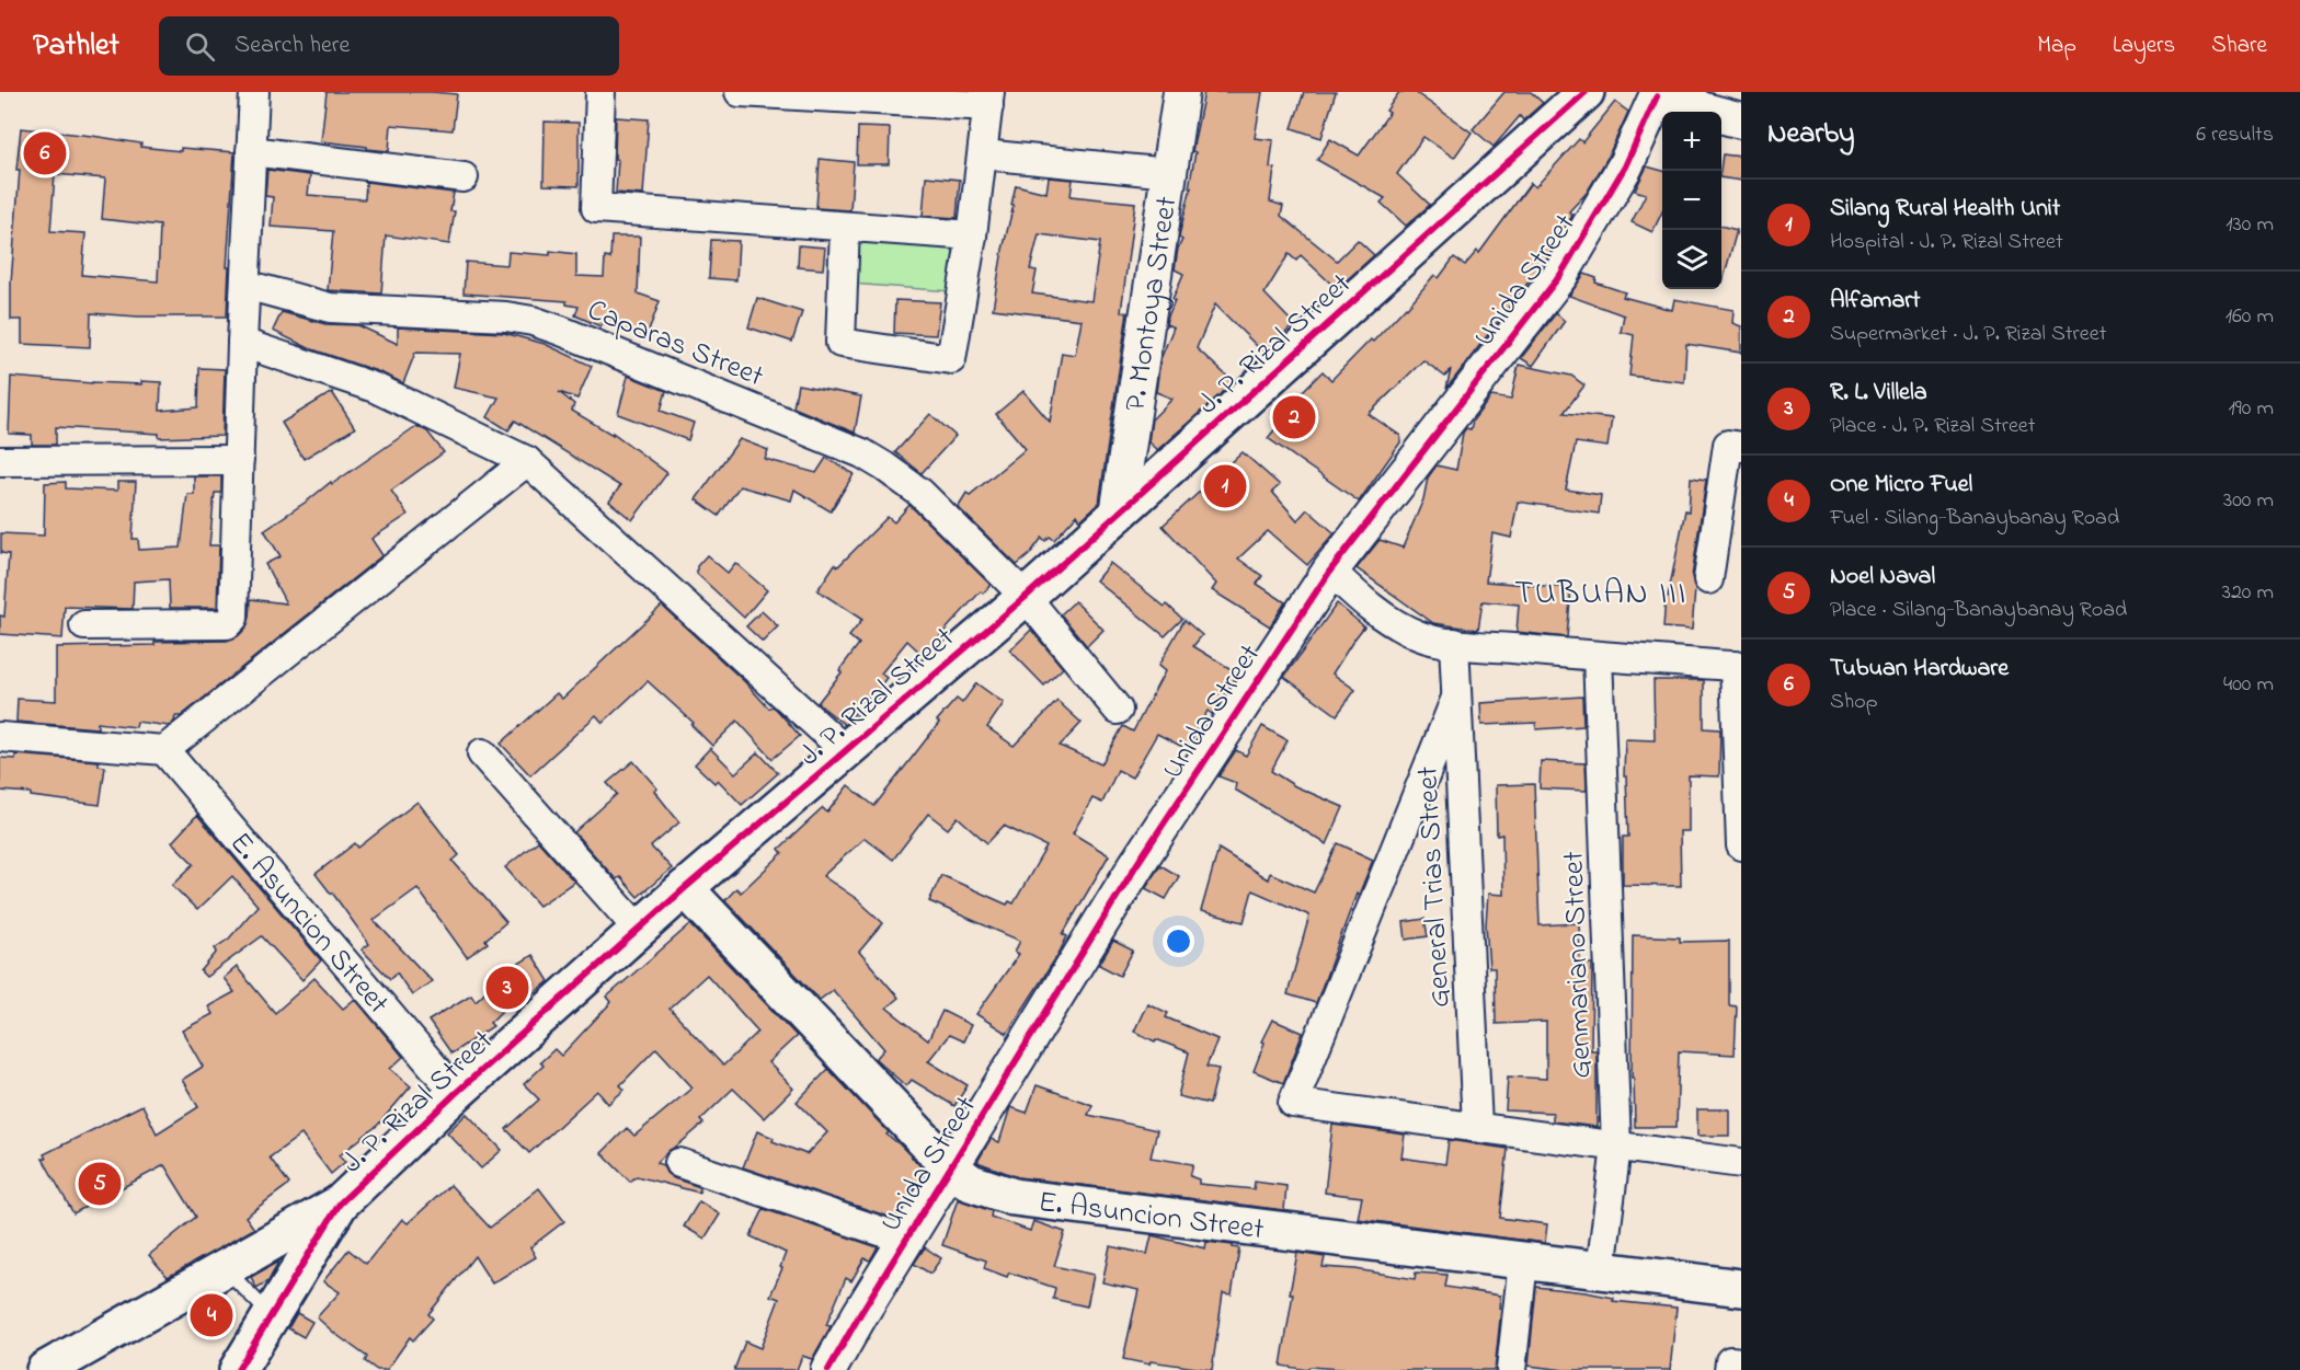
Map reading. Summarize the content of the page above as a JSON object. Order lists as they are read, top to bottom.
{
  "streets": {
    "main road": ["J. P. Rizal Street", "E. Asuncion Street"],
    "street": [
      "Unida Street",
      "P. Montoya Street",
      "Caparas Street",
      "General Trias Street",
      "Genmariano Street"
    ]
  },
  "crossings": [
    ["Unida Street", "E. Asuncion Street"],
    ["P. Montoya Street", "J. P. Rizal Street"],
    ["Caparas Street", "J. P. Rizal Street"],
    ["J. P. Rizal Street", "E. Asuncion Street"],
    ["E. Asuncion Street", "Genmariano Street"]
  ],
  "districts": ["TUBUAN III"],
  "page": {
    "header": "Pathlet",
    "search": "Search here",
    "nav": ["Map", "Layers", "Share"],
    "heading": ["Nearby", "6 results"],
    "map_buttons": ["+", "−"],
    "pins": [
      "6",
      "2",
      "1",
      "3",
      "5",
      "4"
    ],
    "list": [
      {
        "mark": "1",
        "name": "Silang Rural Health Unit",
        "note": "Hospital · J. P. Rizal Street",
        "value": "130 m"
      },
      {
        "mark": "2",
        "name": "Alfamart",
        "note": "Supermarket · J. P. Rizal Street",
        "value": "160 m"
      },
      {
        "mark": "3",
        "name": "R. L. Villela",
        "note": "Place · J. P. Rizal Street",
        "value": "190 m"
      },
      {
        "mark": "4",
        "name": "One Micro Fuel",
        "note": "Fuel · Silang-Banaybanay Road",
        "value": "300 m"
      },
      {
        "mark": "5",
        "name": "Noel Naval",
        "note": "Place · Silang-Banaybanay Road",
        "value": "320 m"
      },
      {
        "mark": "6",
        "name": "Tubuan Hardware",
        "note": "Shop",
        "value": "400 m"
      }
    ]
  }
}
